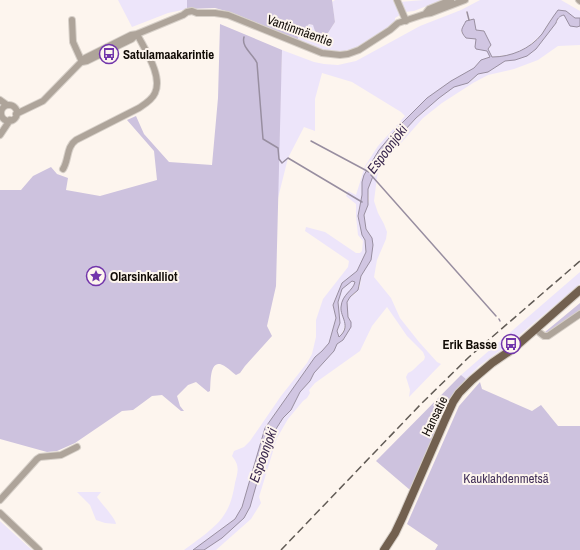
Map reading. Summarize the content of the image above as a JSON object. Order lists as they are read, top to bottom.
{
  "streets": {
    "main road": ["Hansatie"],
    "street": ["Vantinmäentie"]
  },
  "water": ["Espoonjoki"],
  "parks": ["Kauklahdenmetsä"],
  "places": {
    "bus stop": ["Satulamaakarintie", "Erik Basse"],
    "place": ["Olarsinkalliot"]
  }
}
